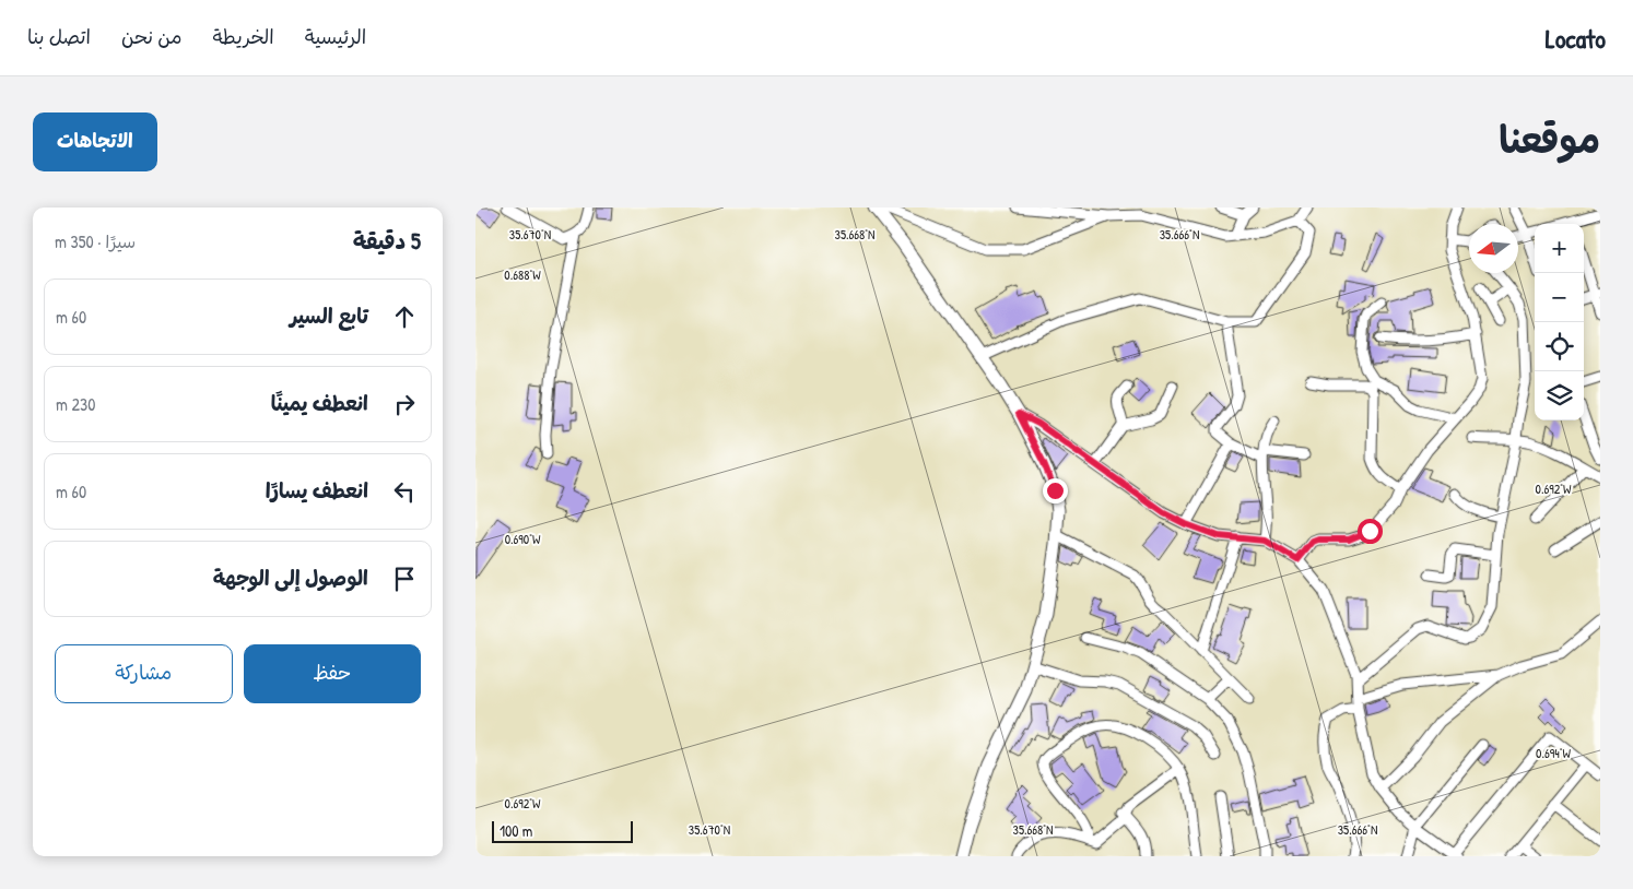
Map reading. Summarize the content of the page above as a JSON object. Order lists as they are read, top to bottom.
{
  "scale_bar": "100 m",
  "north": "left",
  "page": {
    "header": "Locato",
    "nav": [
      "الرئيسية",
      "الخريطة",
      "من نحن",
      "اتصل بنا"
    ],
    "title": "موقعنا",
    "buttons": [
      "الاتجاهات",
      ["حفظ", "مشاركة"]
    ],
    "heading": ["5 دقيقة", "سيرًا · 350 m"],
    "map_buttons": ["+", "−"],
    "list": [
      ["تابع السير", "60 m"],
      ["انعطف يمينًا", "230 m"],
      ["انعطف يسارًا", "60 m"],
      "الوصول إلى الوجهة"
    ],
    "scale": "100 m"
  },
  "coordinates": [
    "35.670°N",
    "35.668°N",
    "35.666°N",
    "0.688°W",
    "0.692°W",
    "0.690°W",
    "0.694°W"
  ]
}
